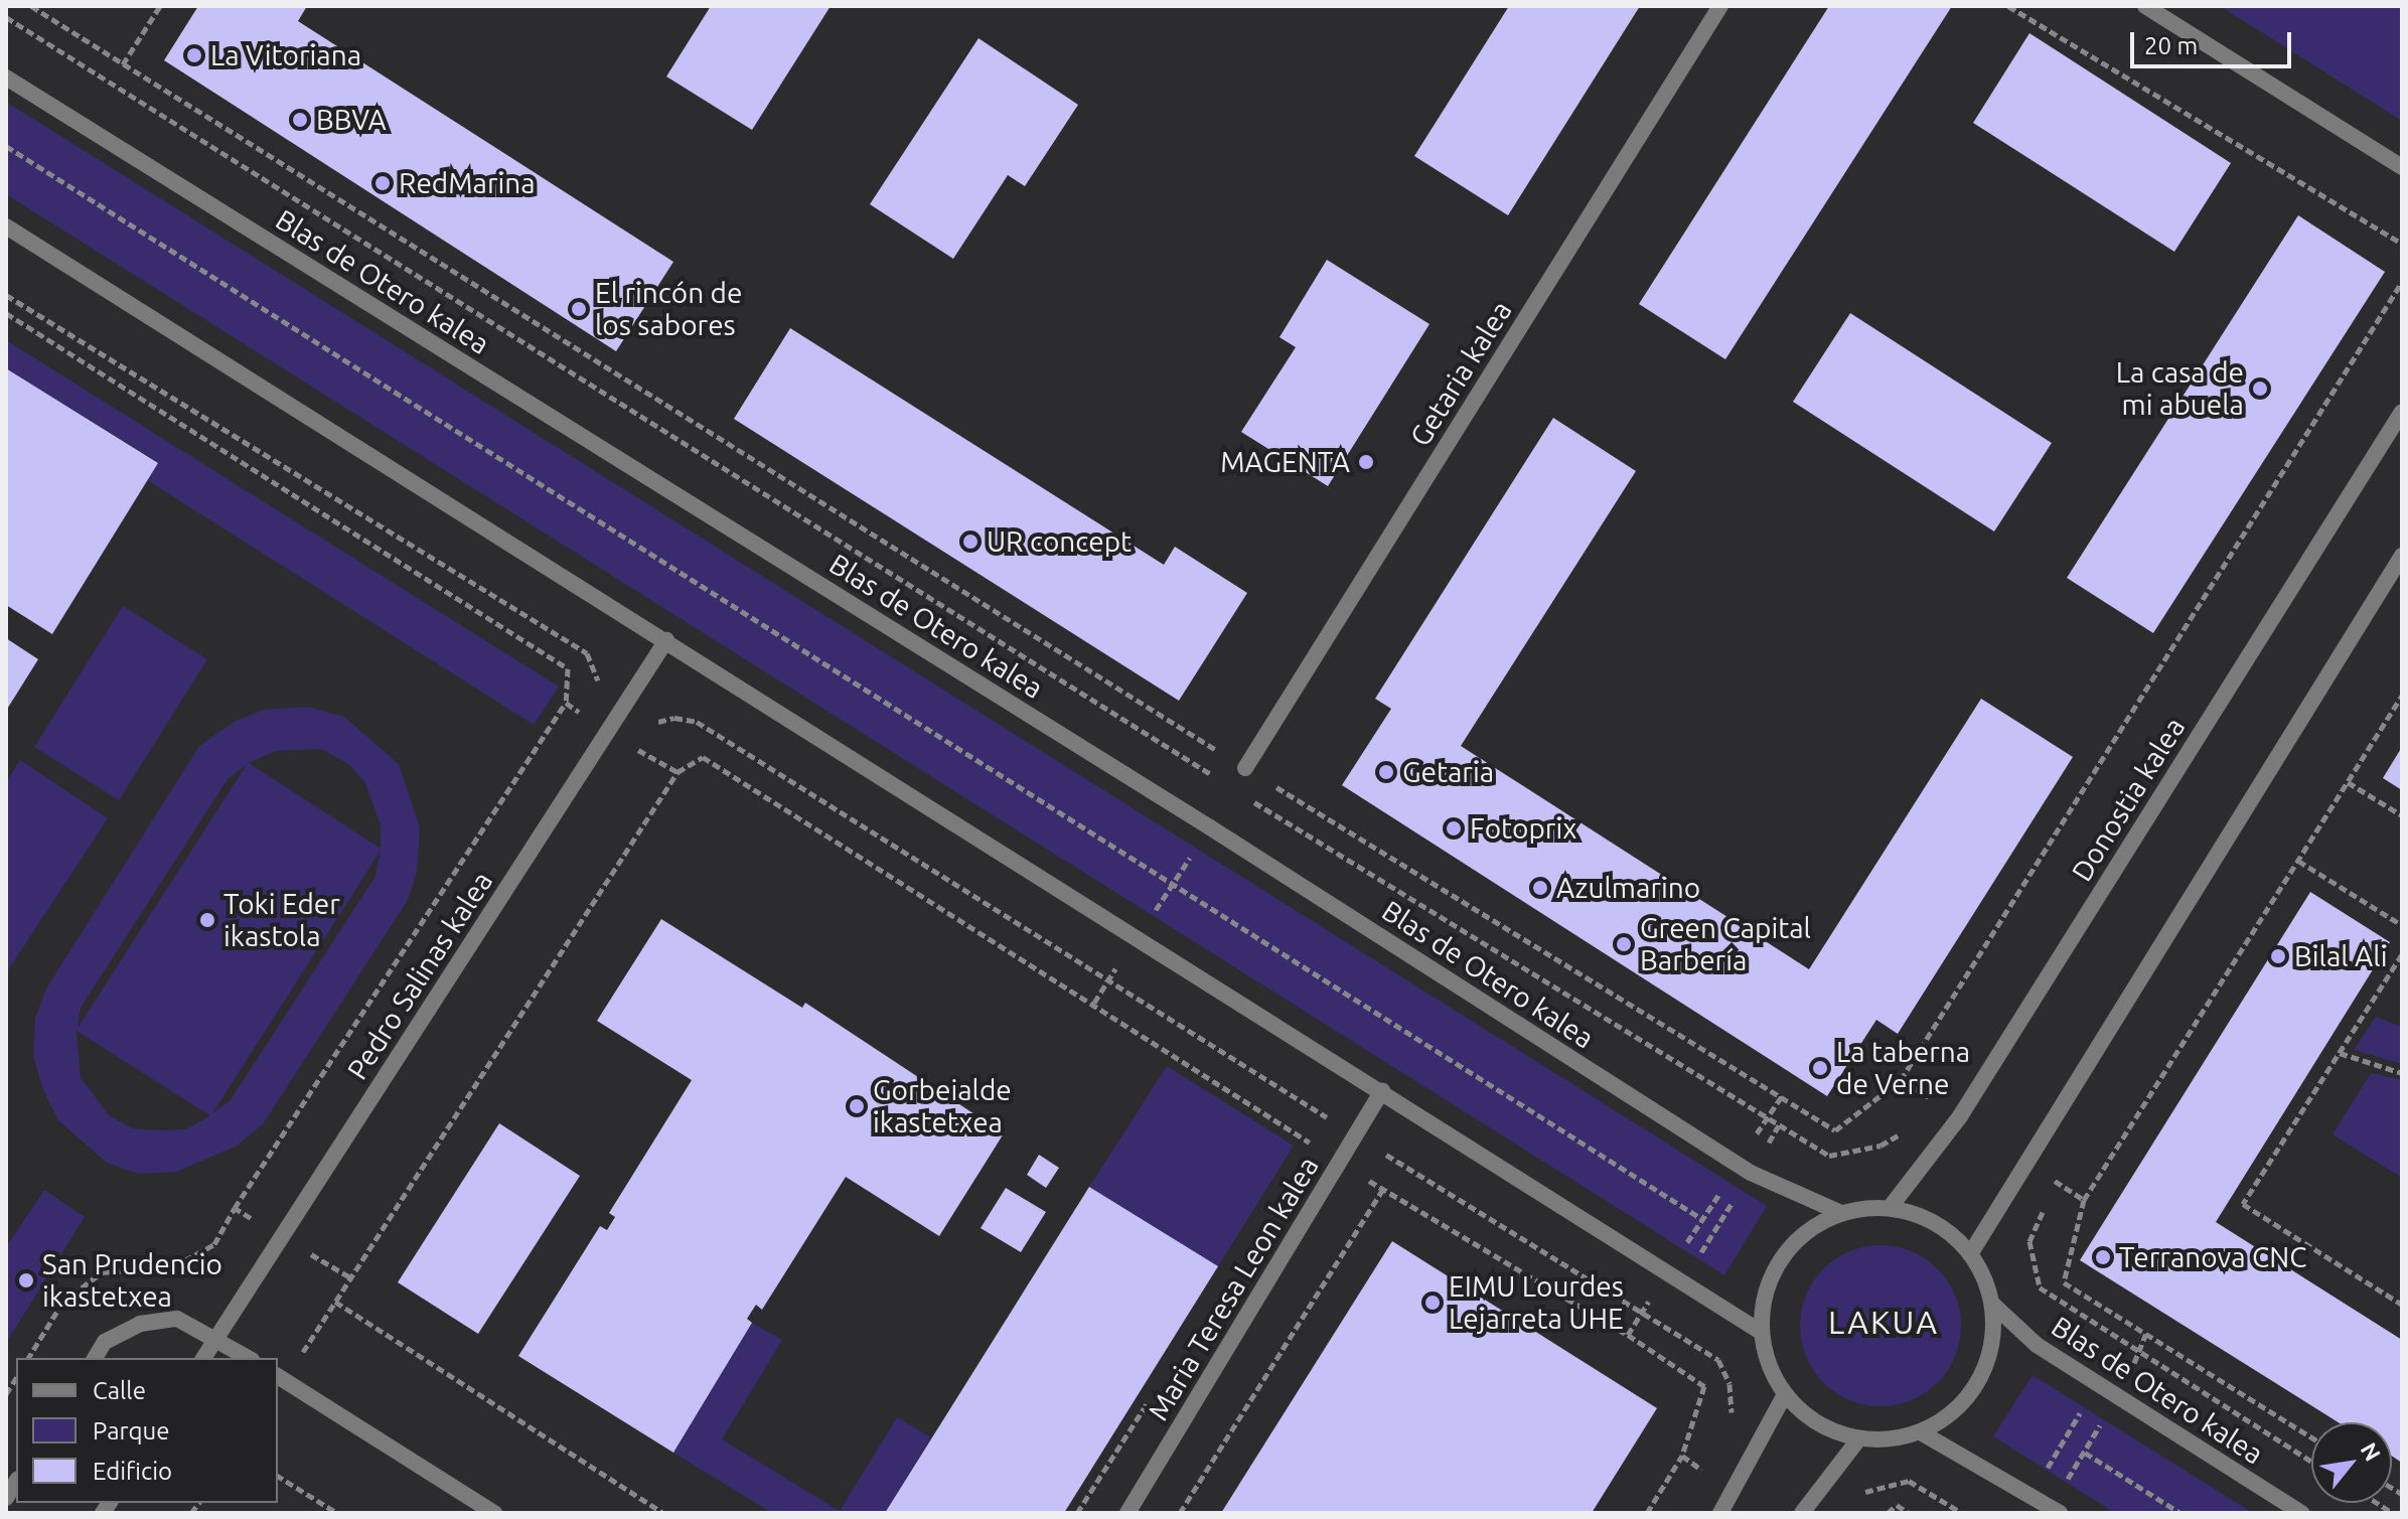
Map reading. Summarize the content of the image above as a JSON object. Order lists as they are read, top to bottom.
{
  "streets": {
    "street": [
      "Blas de Otero kalea",
      "Getaria kalea",
      "Donostia kalea",
      "Pedro Salinas kalea",
      "Maria Teresa Leon kalea"
    ]
  },
  "crossings": [
    ["Blas de Otero kalea", "Donostia kalea"]
  ],
  "districts": ["LAKUA"],
  "places": [
    "La Vitoriana",
    "BBVA",
    "RedMarina",
    "El rincón de los sabores",
    "La casa de mi abuela",
    "MAGENTA",
    "UR concept",
    "Getaria",
    "Fotoprix",
    "Azulmarino",
    "Toki Eder ikastola",
    "Green Capital Barbería",
    "Bilal Ali",
    "La taberna de Verne",
    "Gorbeialde ikastetxea",
    "Terranova CNC",
    "San Prudencio ikastetxea",
    "EIMU Lourdes Lejarreta UHE"
  ],
  "legend": ["Calle", "Parque", "Edificio"],
  "scale_bar": "20 m",
  "north": "top right"
}
